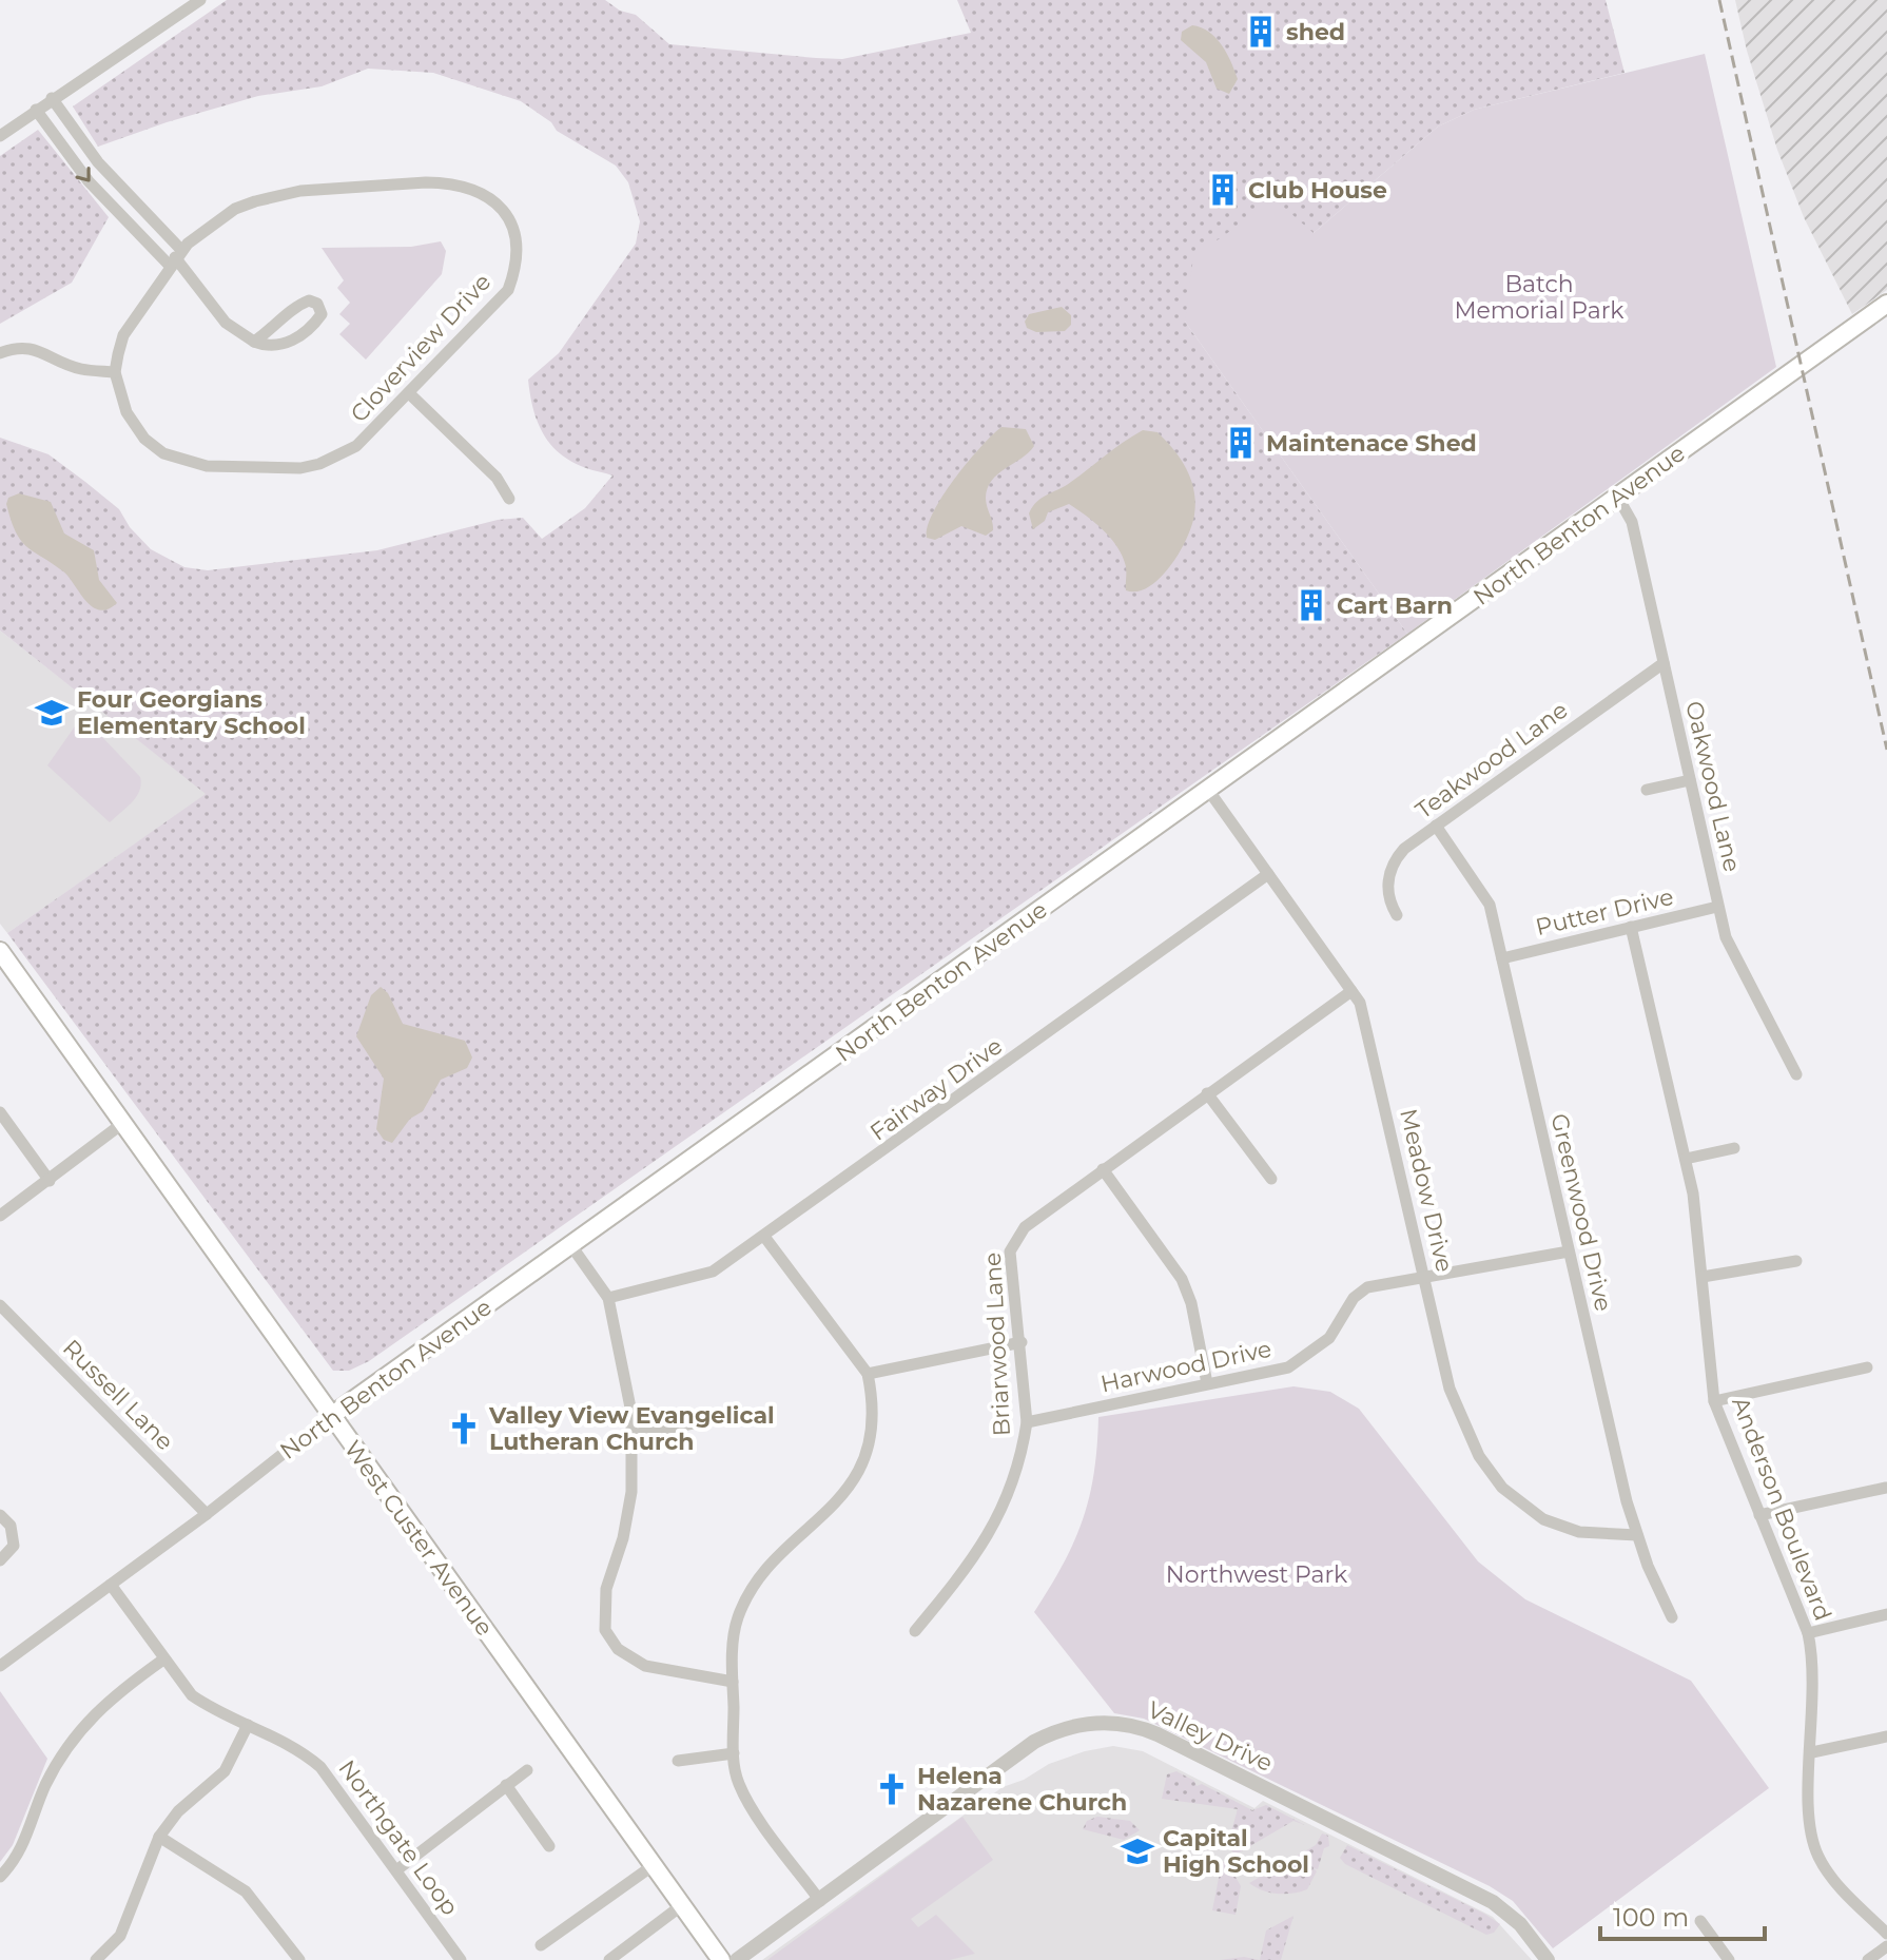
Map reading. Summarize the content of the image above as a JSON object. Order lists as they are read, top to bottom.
{
  "streets": {
    "main road": ["North Benton Avenue", "West Custer Avenue"],
    "street": [
      "Cloverview Drive",
      "Teakwood Lane",
      "Oakwood Lane",
      "Putter Drive",
      "Fairway Drive",
      "Meadow Drive",
      "Greenwood Drive",
      "Briarwood Lane",
      "Harwood Drive",
      "Russell Lane",
      "Anderson Boulevard",
      "Valley Drive",
      "Northgate Loop"
    ]
  },
  "crossings": [
    ["North Benton Avenue", "Oakwood Lane"],
    ["North Benton Avenue", "Meadow Drive"],
    ["North Benton Avenue", "Russell Lane"],
    ["North Benton Avenue", "West Custer Avenue"],
    ["North Benton Avenue", "Northgate Loop"],
    ["Teakwood Lane", "Oakwood Lane"],
    ["Teakwood Lane", "Greenwood Drive"],
    ["Oakwood Lane", "Putter Drive"],
    ["Putter Drive", "Greenwood Drive"],
    ["Putter Drive", "Anderson Boulevard"],
    ["Fairway Drive", "Meadow Drive"],
    ["Meadow Drive", "Greenwood Drive"],
    ["Meadow Drive", "Briarwood Lane"],
    ["Meadow Drive", "Harwood Drive"],
    ["Greenwood Drive", "Harwood Drive"],
    ["Briarwood Lane", "Harwood Drive"]
  ],
  "parks": ["Batch Memorial Park", "Northwest Park"],
  "places": {
    "building": [
      "shed",
      "Club House",
      "Maintenace Shed",
      "Cart Barn"
    ],
    "school or university": ["Four Georgians Elementary School", "Capital High School"],
    "church": ["Valley View Evangelical Lutheran Church", "Helena Nazarene Church"]
  },
  "scale_bar": "100 m"
}
